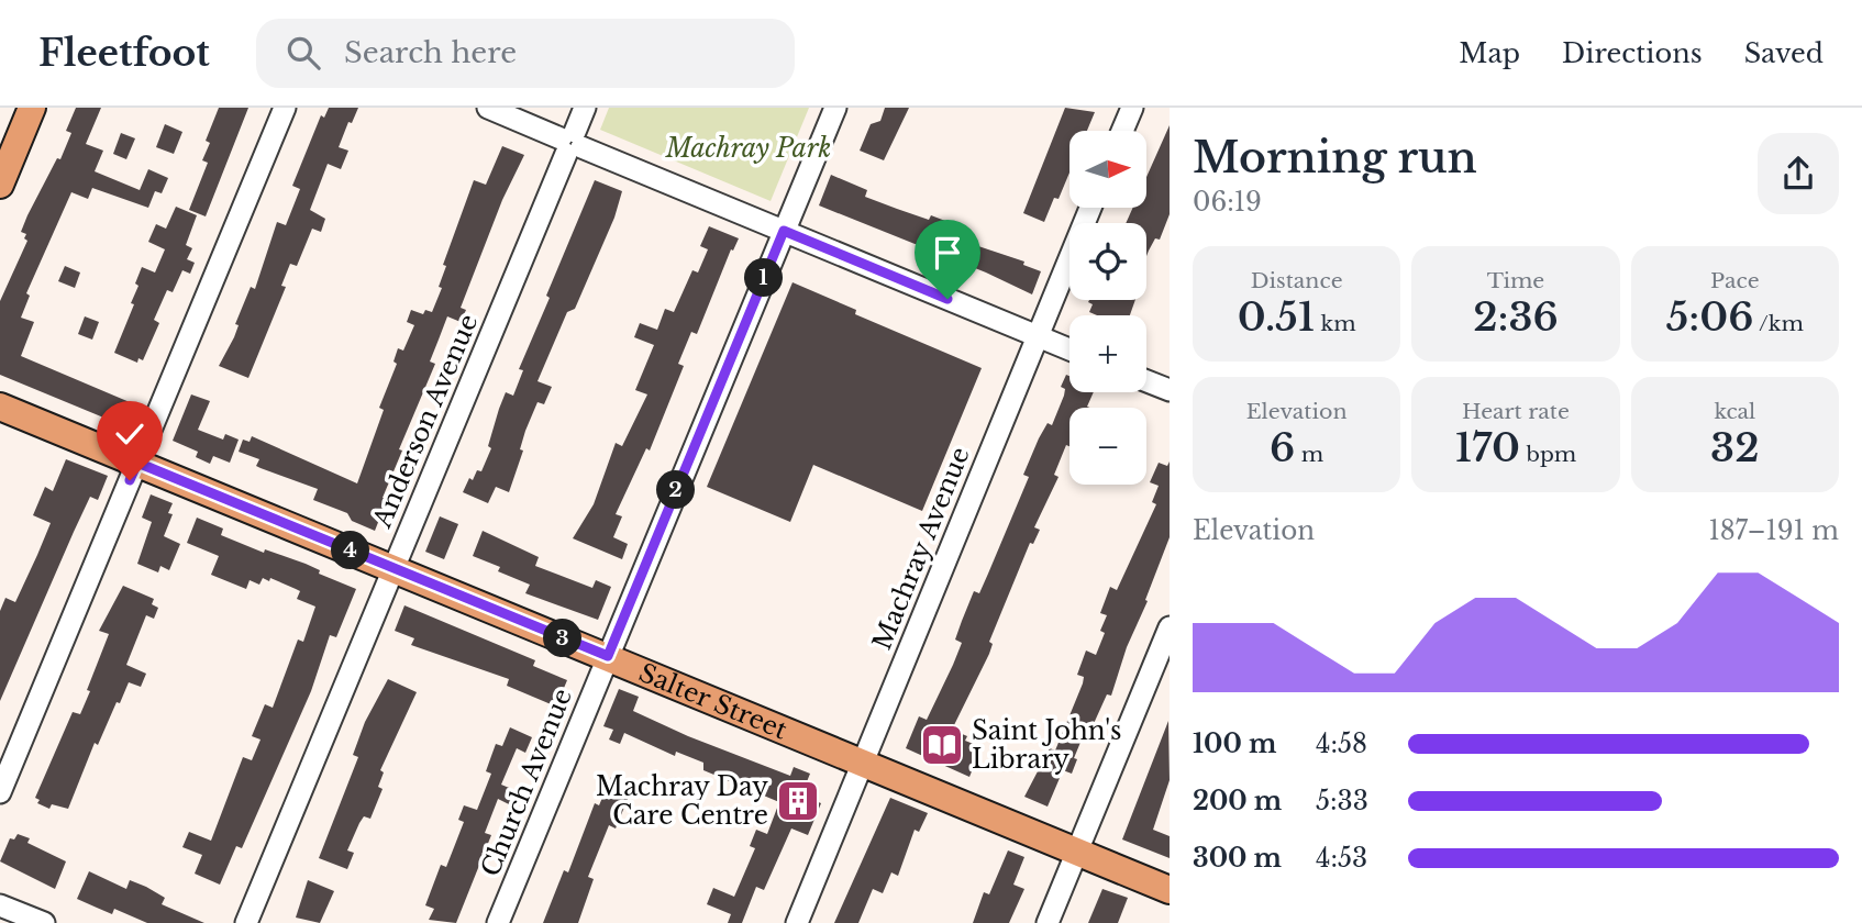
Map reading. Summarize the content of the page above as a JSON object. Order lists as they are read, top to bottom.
{
  "streets": {
    "main road": ["Salter Street"],
    "street": ["Anderson Avenue", "Machray Avenue", "Church Avenue"]
  },
  "crossings": [
    ["Anderson Avenue", "Salter Street"],
    ["Machray Avenue", "Salter Street"],
    ["Salter Street", "Church Avenue"]
  ],
  "parks": ["Machray Park"],
  "places": {
    "library": ["Saint John's Library"],
    "building": ["Machray Day Care Centre"]
  },
  "north": "right",
  "page": {
    "header": "Fleetfoot",
    "search": "Search here",
    "nav": ["Map", "Directions", "Saved"],
    "heading": ["Morning run", "06:19"],
    "map_buttons": ["+", "−"],
    "stats": [
      ["Distance", "0.51 km"],
      ["Time", "2:36"],
      ["Pace", "5:06 /km"],
      ["Elevation", "6 m"],
      ["Heart rate", "170 bpm"],
      ["kcal", "32"]
    ],
    "pins": [
      "1",
      "2",
      "4",
      "3"
    ],
    "chart": ["Elevation", "187–191 m"],
    "list": [
      {
        "name": "100 m",
        "note": "4:58"
      },
      {
        "name": "200 m",
        "note": "5:33"
      },
      {
        "name": "300 m",
        "note": "4:53"
      }
    ]
  }
}
